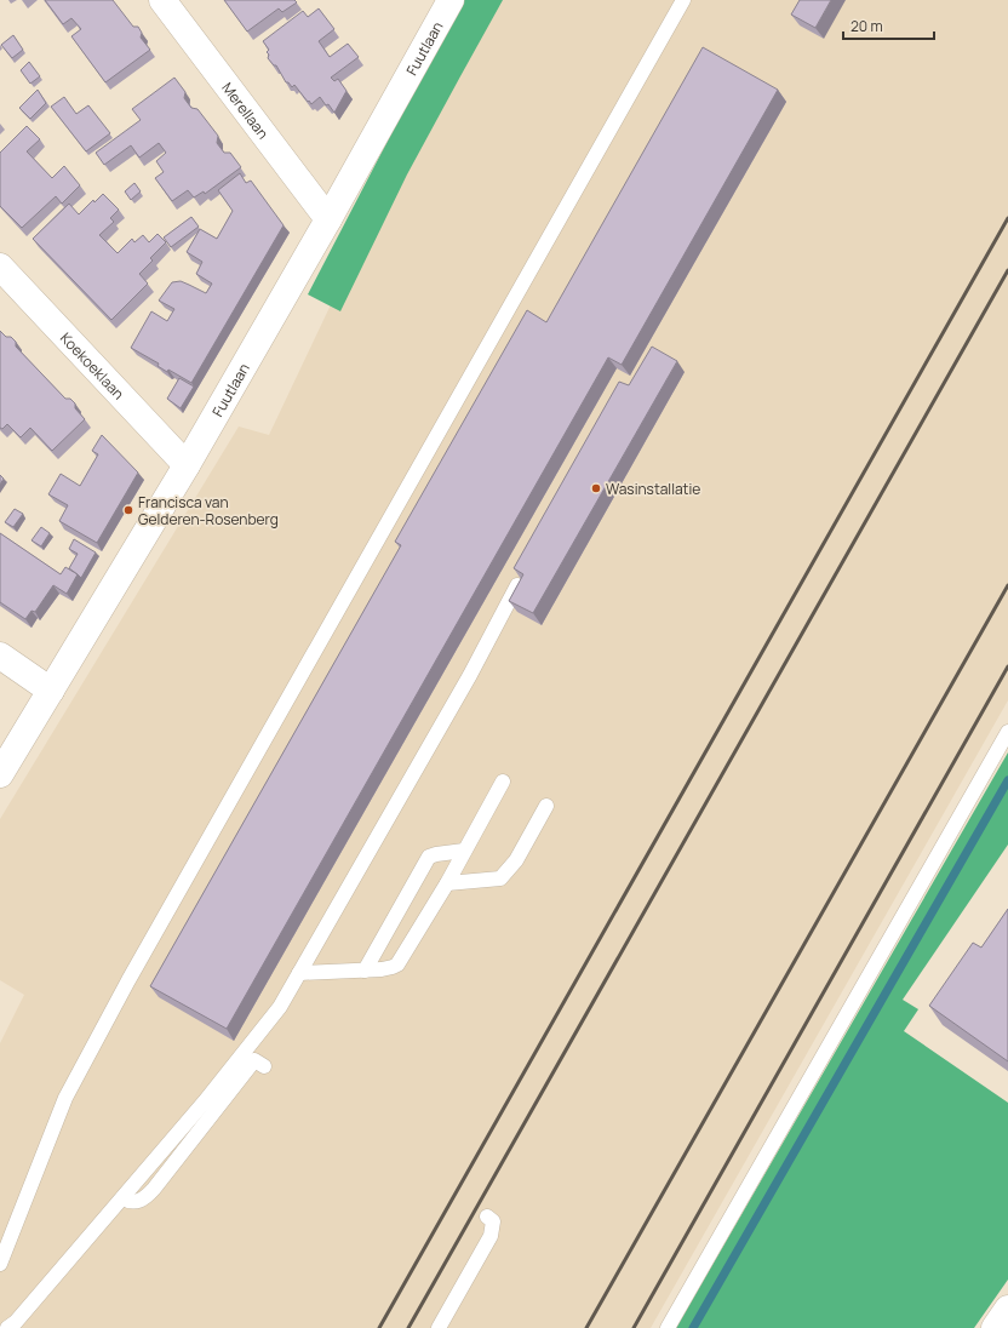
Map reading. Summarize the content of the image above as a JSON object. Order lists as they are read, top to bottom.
{
  "streets": {
    "street": ["Fuutlaan", "Merellaan", "Koekoeklaan"]
  },
  "crossings": [
    ["Fuutlaan", "Merellaan"],
    ["Fuutlaan", "Koekoeklaan"]
  ],
  "places": ["Wasinstallatie", "Francisca van Gelderen-Rosenberg"],
  "scale_bar": "20 m"
}
